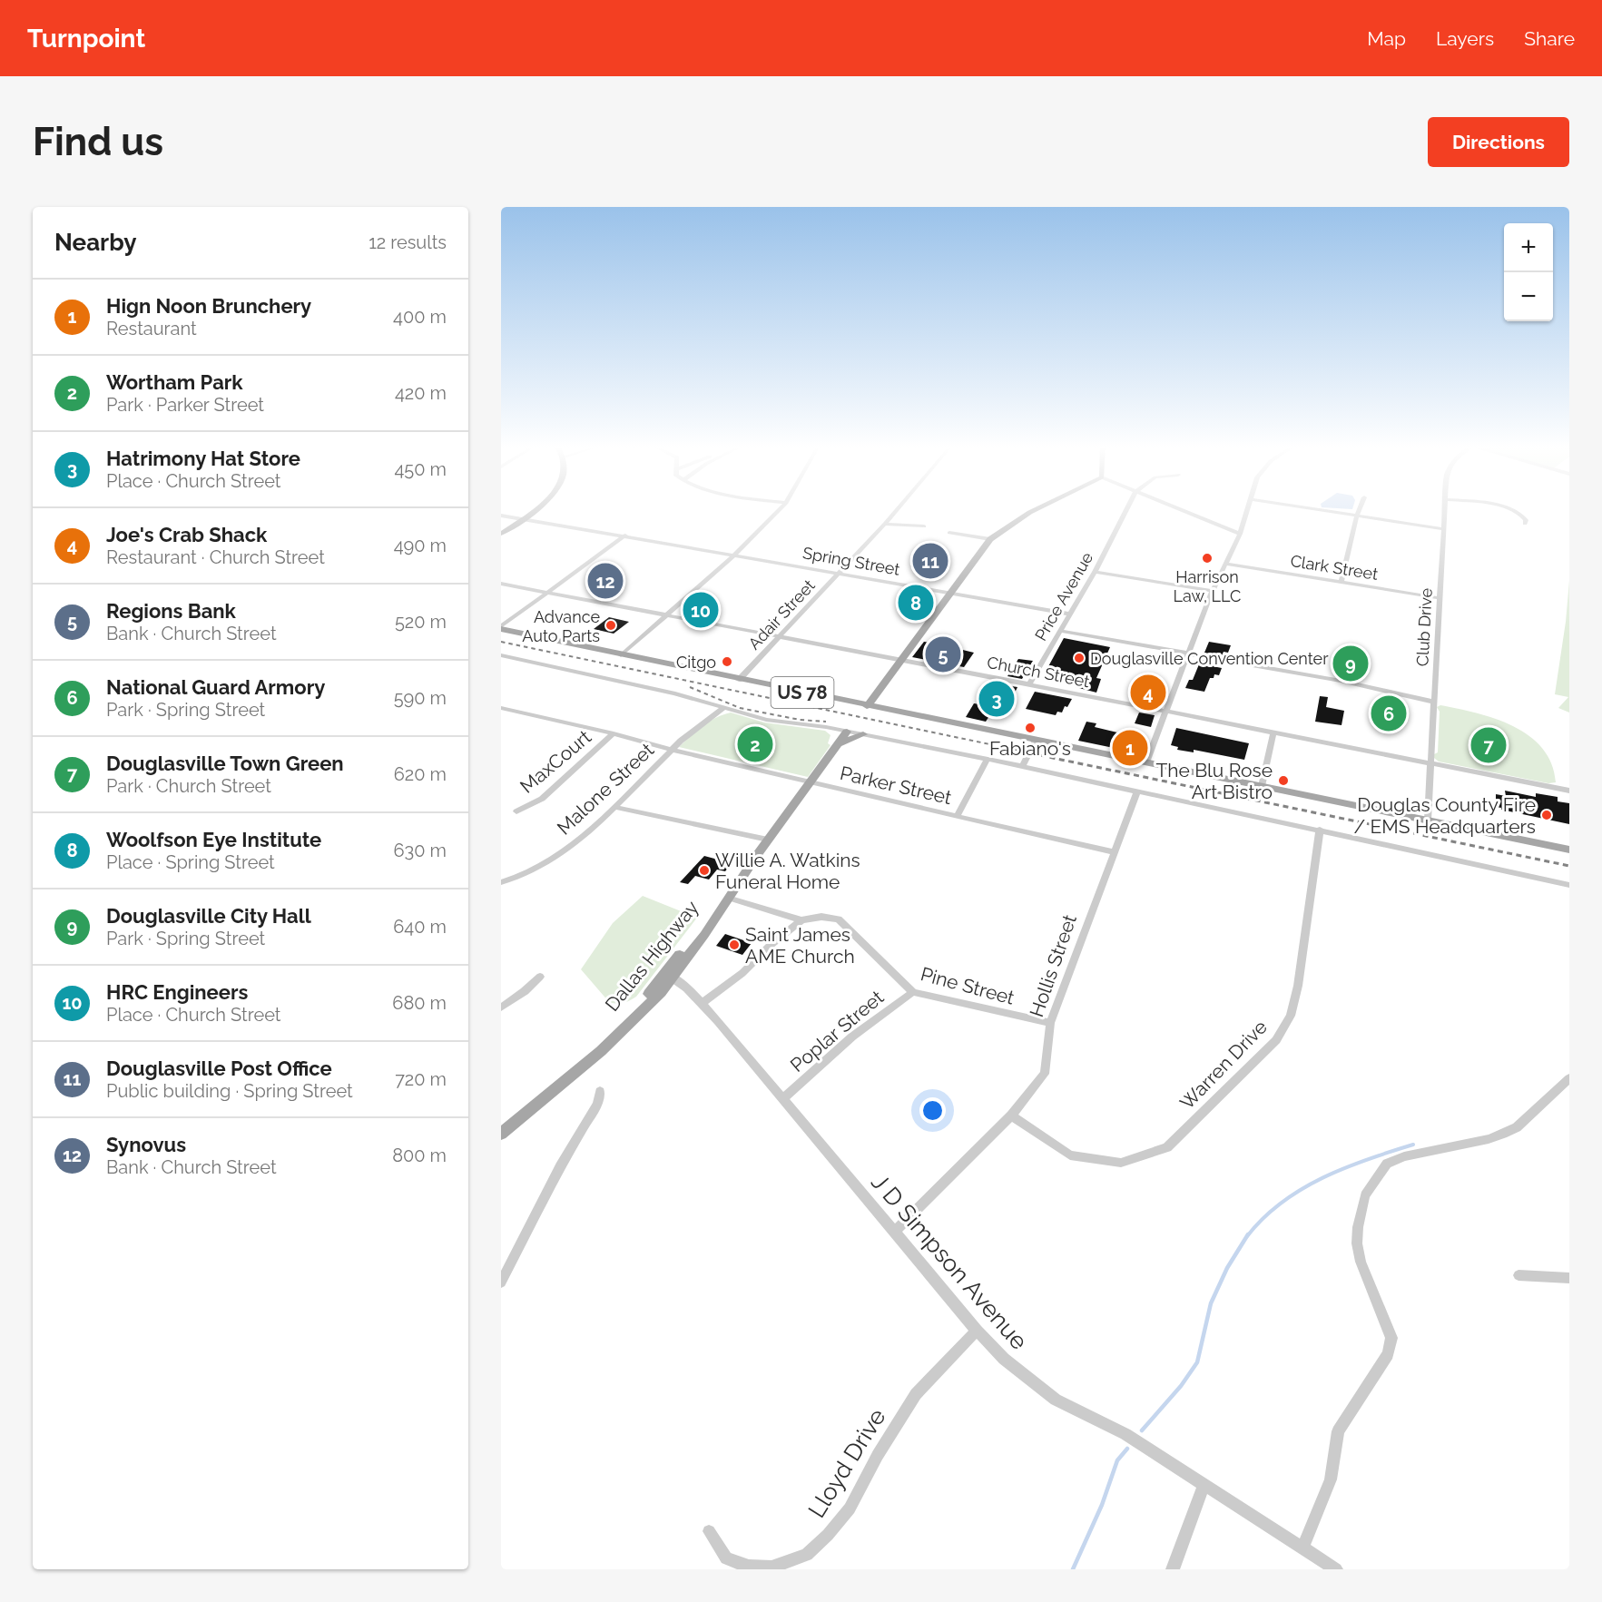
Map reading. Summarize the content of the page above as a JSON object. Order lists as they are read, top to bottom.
{
  "streets": {
    "main road": ["US 78", "Dallas Highway"],
    "street": [
      "Spring Street",
      "Clark Street",
      "Price Avenue",
      "Adair Street",
      "Club Drive",
      "Church Street",
      "MaxCourt",
      "Parker Street",
      "Malone Street",
      "Hollis Street",
      "Pine Street",
      "Poplar Street",
      "Warren Drive",
      "J D Simpson Avenue",
      "Lloyd Drive"
    ]
  },
  "crossings": [
    ["Spring Street", "Price Avenue"],
    ["Spring Street", "Adair Street"],
    ["Clark Street", "Club Drive"],
    ["Price Avenue", "Church Street"],
    ["Adair Street", "Church Street"],
    ["Adair Street", "US 78"],
    ["Club Drive", "Church Street"],
    ["Club Drive", "US 78"],
    ["MaxCourt", "Parker Street"],
    ["Parker Street", "Malone Street"],
    ["Parker Street", "Dallas Highway"],
    ["Parker Street", "Hollis Street"],
    ["Dallas Highway", "J D Simpson Avenue"],
    ["Hollis Street", "Pine Street"],
    ["Hollis Street", "Warren Drive"],
    ["Hollis Street", "J D Simpson Avenue"],
    ["Pine Street", "Poplar Street"],
    ["Poplar Street", "J D Simpson Avenue"],
    ["J D Simpson Avenue", "Lloyd Drive"]
  ],
  "places": [
    "Harrison Law, LLC",
    "Advance Auto Parts",
    "Douglasville Convention Center",
    "Citgo",
    "Fabiano's",
    "The Blu Rose Art Bistro",
    "Douglas County Fire / EMS Headquarters",
    "Willie A. Watkins Funeral Home",
    "Saint James AME Church"
  ],
  "page": {
    "header": "Turnpoint",
    "nav": ["Map", "Layers", "Share"],
    "buttons": "Directions",
    "title": "Find us",
    "heading": ["Nearby", "12 results"],
    "map_buttons": ["+", "−"],
    "list": [
      {
        "mark": "1",
        "name": "Hign Noon Brunchery",
        "note": "Restaurant",
        "value": "400 m"
      },
      {
        "mark": "2",
        "name": "Wortham Park",
        "note": "Park · Parker Street",
        "value": "420 m"
      },
      {
        "mark": "3",
        "name": "Hatrimony Hat Store",
        "note": "Place · Church Street",
        "value": "450 m"
      },
      {
        "mark": "4",
        "name": "Joe's Crab Shack",
        "note": "Restaurant · Church Street",
        "value": "490 m"
      },
      {
        "mark": "5",
        "name": "Regions Bank",
        "note": "Bank · Church Street",
        "value": "520 m"
      },
      {
        "mark": "6",
        "name": "National Guard Armory",
        "note": "Park · Spring Street",
        "value": "590 m"
      },
      {
        "mark": "7",
        "name": "Douglasville Town Green",
        "note": "Park · Church Street",
        "value": "620 m"
      },
      {
        "mark": "8",
        "name": "Woolfson Eye Institute",
        "note": "Place · Spring Street",
        "value": "630 m"
      },
      {
        "mark": "9",
        "name": "Douglasville City Hall",
        "note": "Park · Spring Street",
        "value": "640 m"
      },
      {
        "mark": "10",
        "name": "HRC Engineers",
        "note": "Place · Church Street",
        "value": "680 m"
      },
      {
        "mark": "11",
        "name": "Douglasville Post Office",
        "note": "Public building · Spring Street",
        "value": "720 m"
      },
      {
        "mark": "12",
        "name": "Synovus",
        "note": "Bank · Church Street",
        "value": "800 m"
      }
    ],
    "pins": [
      "11",
      "12",
      "8",
      "10",
      "5",
      "9",
      "4",
      "3",
      "6",
      "2",
      "7",
      "1"
    ]
  }
}
